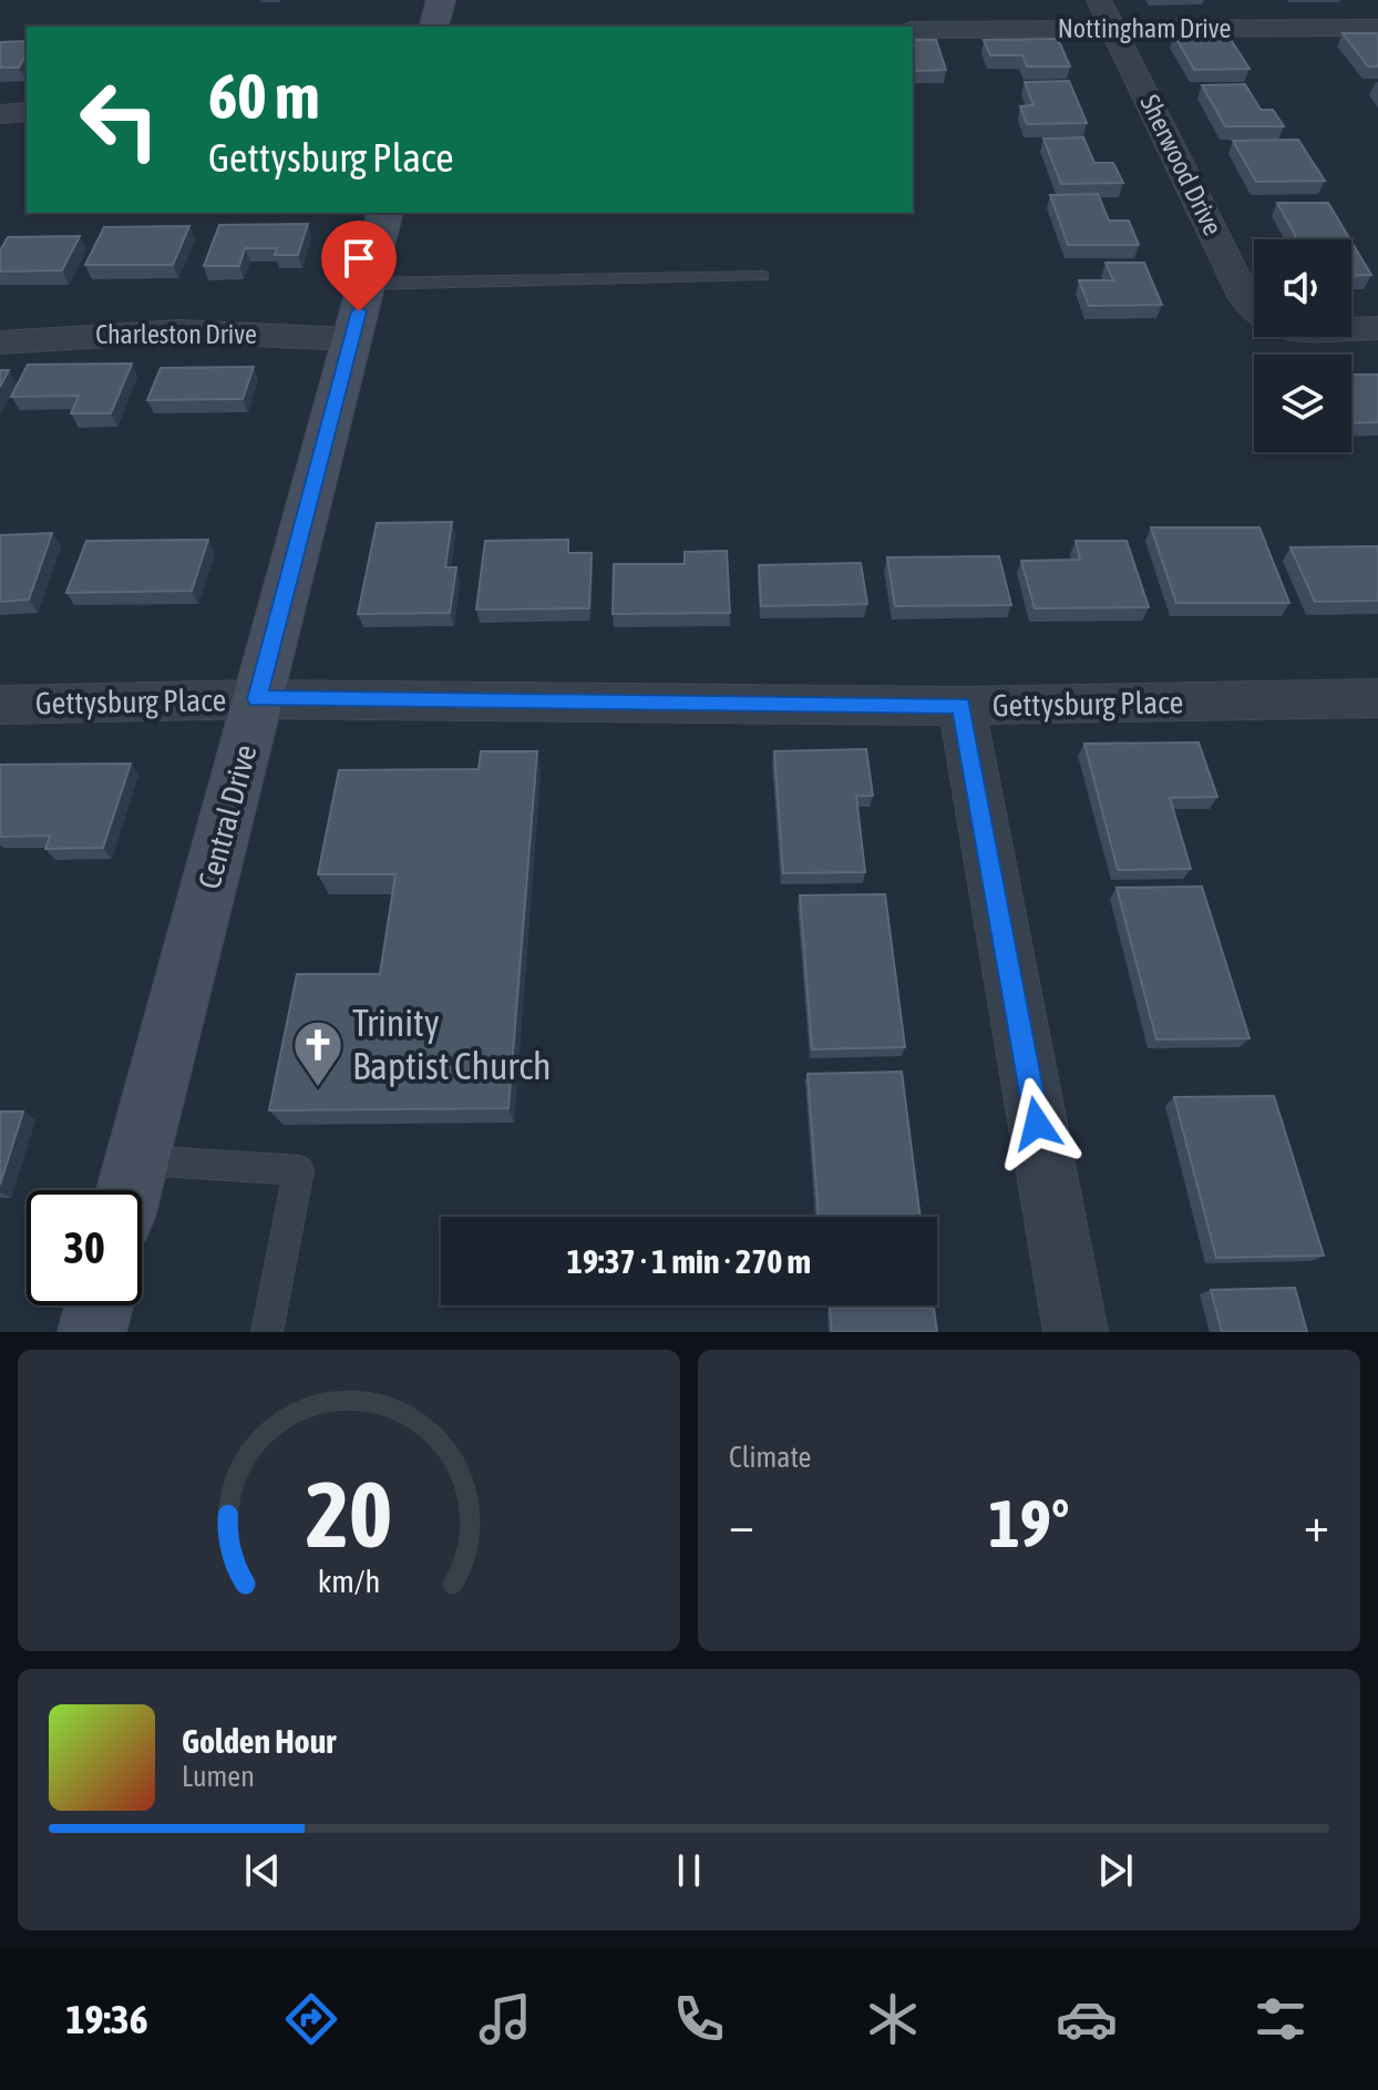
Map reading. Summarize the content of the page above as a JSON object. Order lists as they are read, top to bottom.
{
  "streets": {
    "main road": ["Central Drive"],
    "street": [
      "Nottingham Drive",
      "Sherwood Drive",
      "Charleston Drive",
      "Gettysburg Place"
    ]
  },
  "crossings": [
    ["Nottingham Drive", "Sherwood Drive"],
    ["Charleston Drive", "Central Drive"],
    ["Gettysburg Place", "Central Drive"]
  ],
  "places": {
    "church": ["Trinity Baptist Church"]
  },
  "page": {
    "turn": ["60 m", "Gettysburg Place"],
    "limit": "30",
    "trip": "19:37 · 1 min · 270 m",
    "tile": "Climate",
    "heat": ["−", "19°", "+"],
    "song": ["Golden Hour", "Lumen"],
    "tabs": "19:36",
    "gauge": ["20", "km/h"]
  }
}
